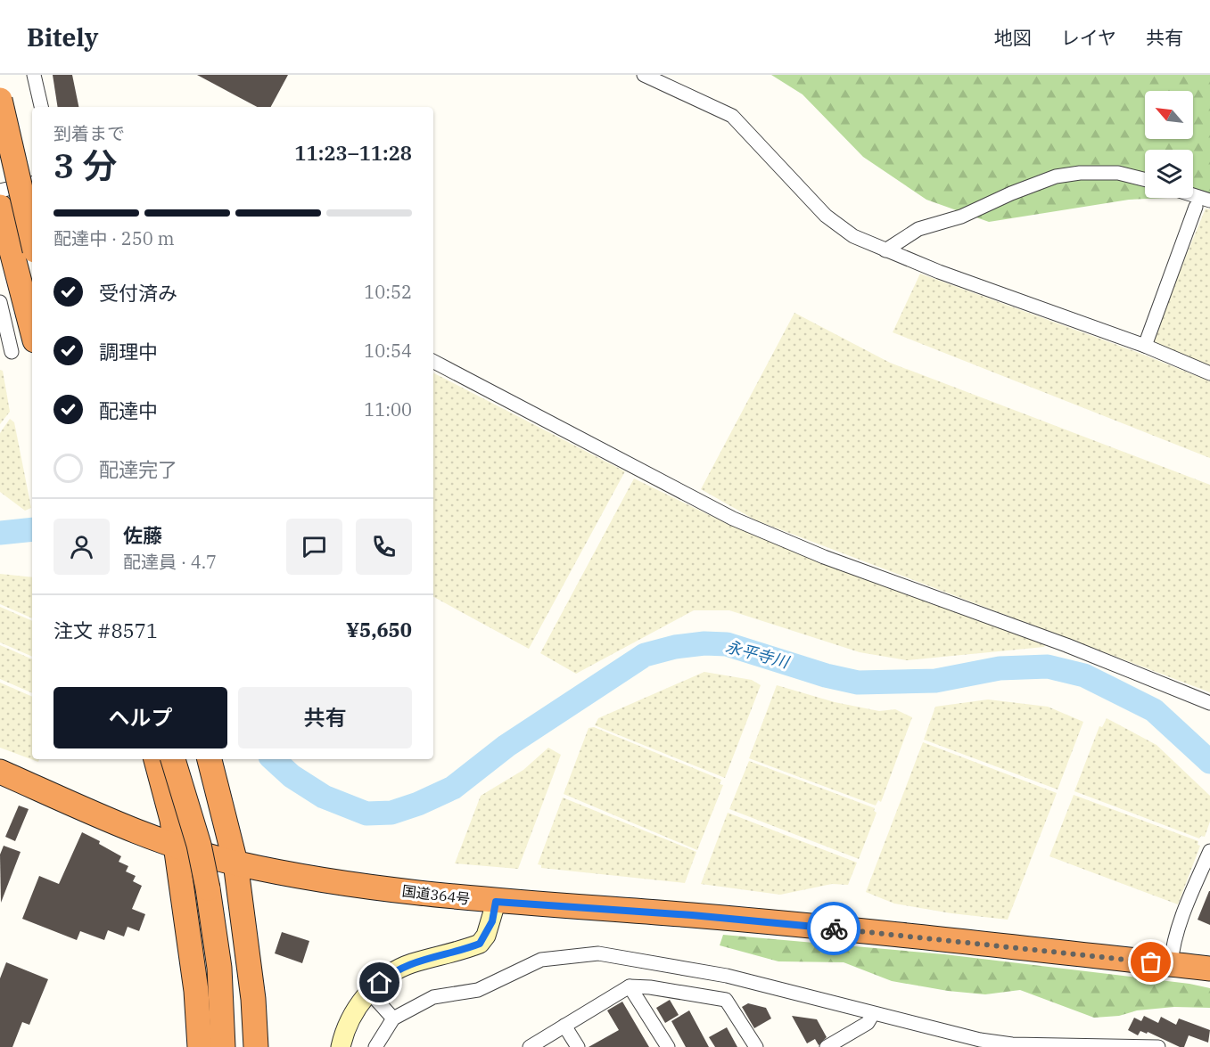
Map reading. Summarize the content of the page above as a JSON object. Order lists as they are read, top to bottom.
{
  "streets": {
    "highway": ["国道364号"]
  },
  "water": ["永平寺川"],
  "north": "top left",
  "page": {
    "header": "Bitely",
    "nav": ["地図", "レイヤ", "共有"],
    "heading": ["3 分", "到着まで", "11:23–11:28"],
    "panel": [
      "佐藤",
      "配達員 · 4.7",
      "注文 #8571",
      "¥5,650"
    ],
    "bar": "配達中 · 250 m",
    "list": [
      ["受付済み", "10:52"],
      ["調理中", "10:54"],
      ["配達中", "11:00"],
      "配達完了"
    ],
    "buttons": ["ヘルプ", "共有"]
  }
}
